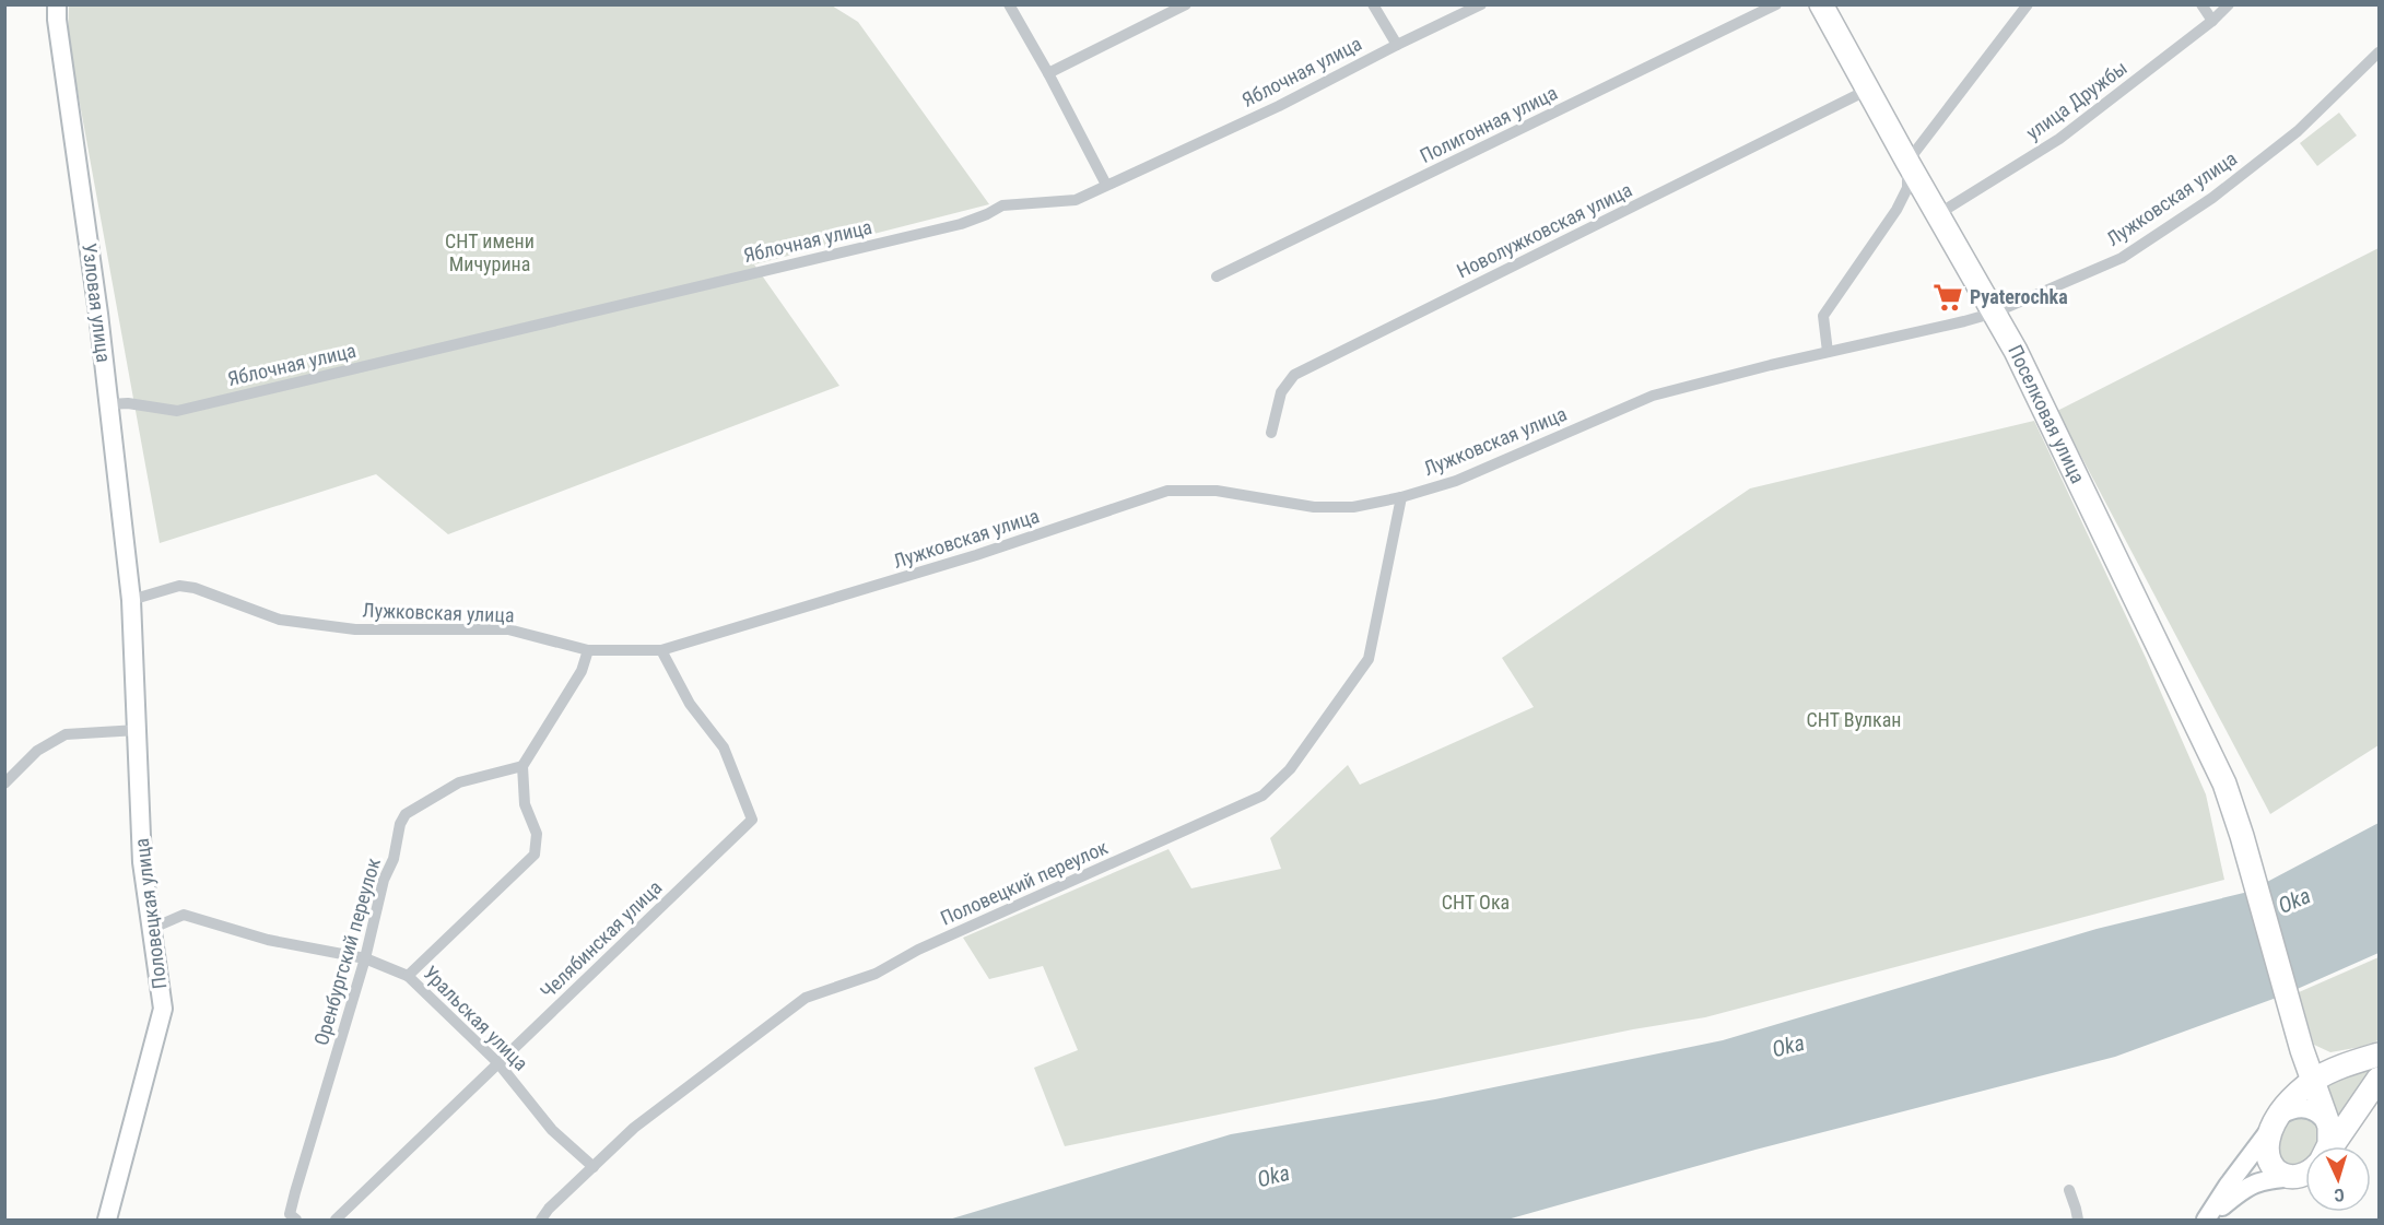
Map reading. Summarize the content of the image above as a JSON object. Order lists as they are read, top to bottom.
{
  "streets": {
    "highway": ["Поселковая улица"],
    "street": [
      "Яблочная улица",
      "улица Дружбы",
      "Полигонная улица",
      "Лужковская улица",
      "Новолужковская улица",
      "Узловая улица",
      "Половецкий переулок",
      "Половецкая улица",
      "Челябинская улица",
      "Оренбургский переулок",
      "Уральская улица"
    ]
  },
  "crossings": [
    ["Яблочная улица", "Узловая улица"],
    ["улица Дружбы", "Поселковая улица"],
    ["Лужковская улица", "Узловая улица"],
    ["Лужковская улица", "Поселковая улица"],
    ["Лужковская улица", "Половецкий переулок"],
    ["Лужковская улица", "Половецкая улица"],
    ["Лужковская улица", "Челябинская улица"],
    ["Новолужковская улица", "Поселковая улица"],
    ["Узловая улица", "Половецкая улица"],
    ["Половецкий переулок", "Уральская улица"],
    ["Половецкая улица", "Уральская улица"],
    ["Челябинская улица", "Уральская улица"],
    ["Оренбургский переулок", "Уральская улица"]
  ],
  "water": ["Oka"],
  "parks": ["СНТ имени Мичурина", "СНТ Вулкан", "СНТ Ока"],
  "places": {
    "supermarket": ["Pyaterochka"]
  },
  "north": "bottom"
}
